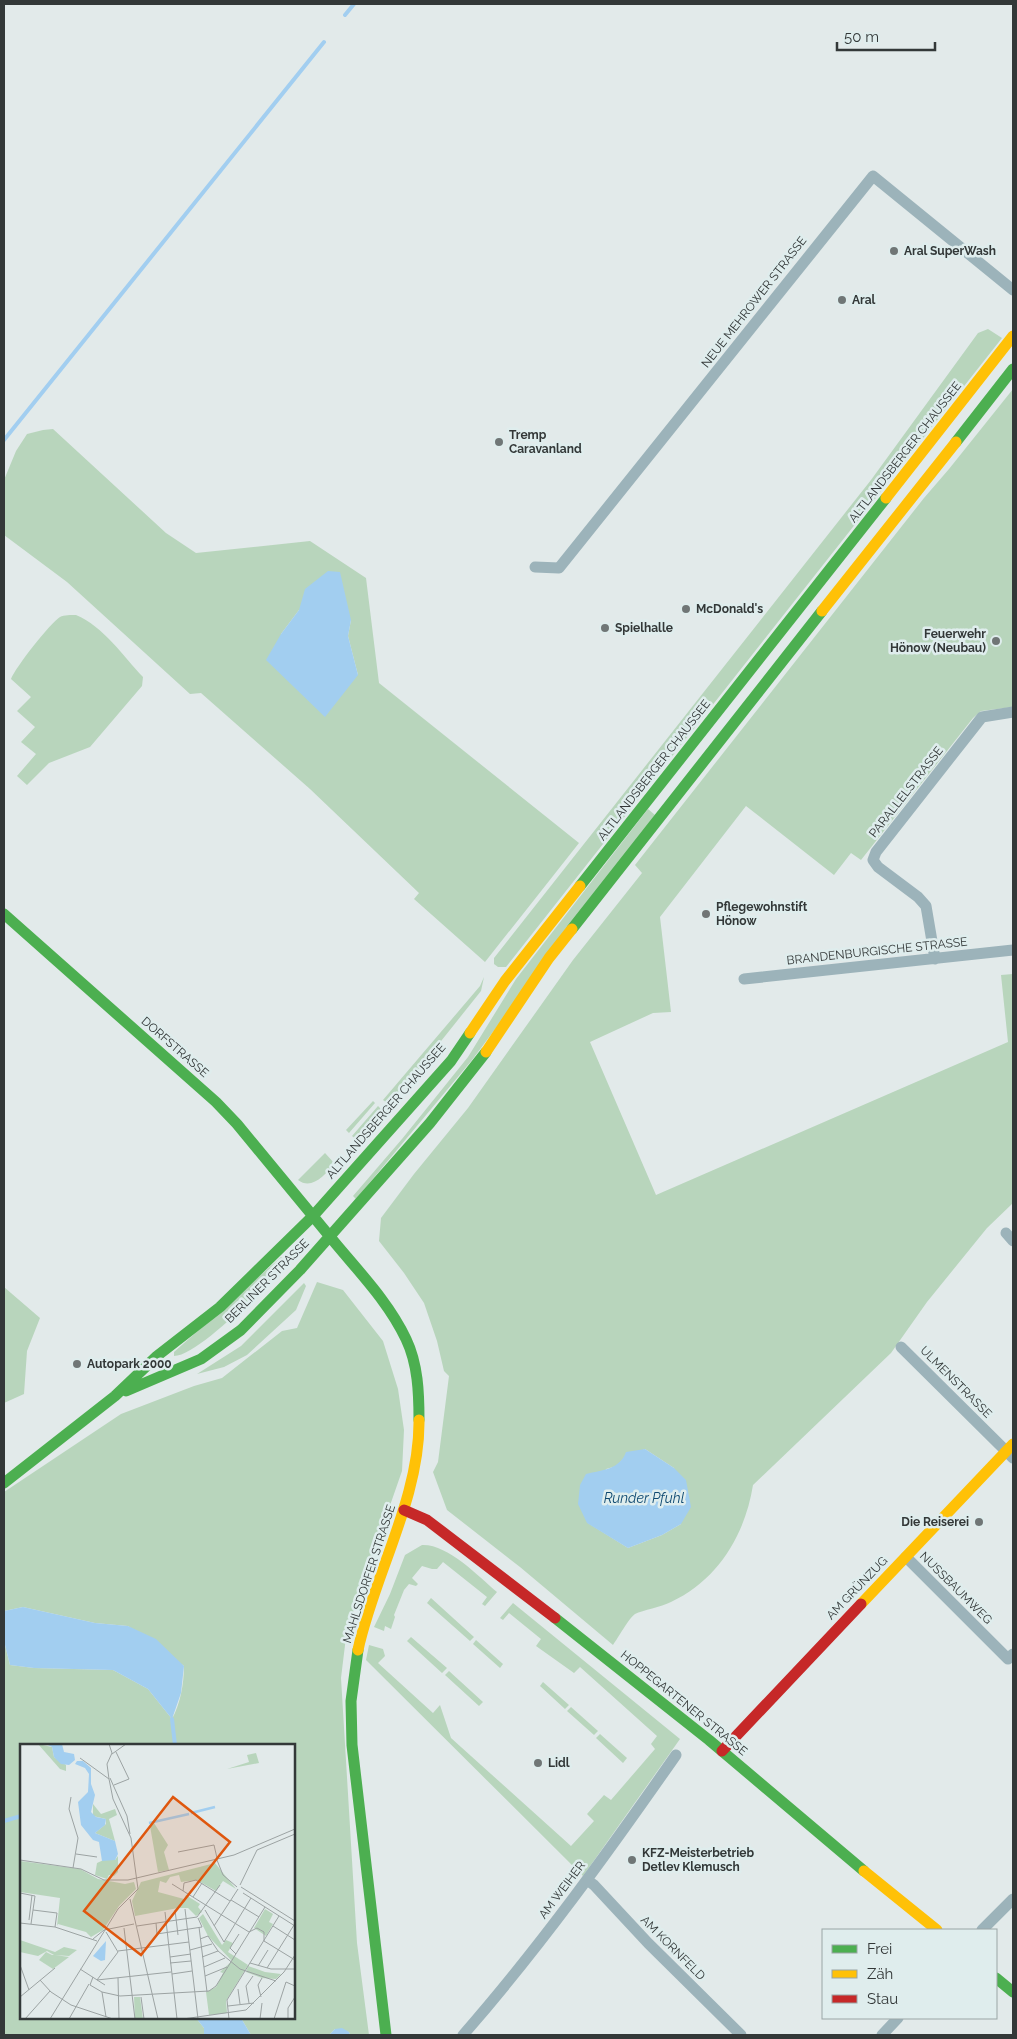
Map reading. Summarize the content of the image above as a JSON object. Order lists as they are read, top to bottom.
{
  "streets": {
    "main road": [
      "ALTLANDSBERGER CHAUSSEE",
      "DORFSTRASSE",
      "BERLINER STRASSE",
      "MAHLSDORFER STRASSE",
      "AM GRÜNZUG",
      "HOPPEGARTENER STRASSE"
    ],
    "street": [
      "NEUE MEHROWER STRASSE",
      "PARALLELSTRASSE",
      "BRANDENBURGISCHE STRASSE",
      "ULMENSTRASSE",
      "NUSSBAUMWEG",
      "AM WEIHER",
      "AM KORNFELD"
    ]
  },
  "crossings": [
    ["ALTLANDSBERGER CHAUSSEE", "DORFSTRASSE"],
    ["ALTLANDSBERGER CHAUSSEE", "BERLINER STRASSE"],
    ["PARALLELSTRASSE", "BRANDENBURGISCHE STRASSE"],
    ["DORFSTRASSE", "BERLINER STRASSE"],
    ["DORFSTRASSE", "MAHLSDORFER STRASSE"],
    ["BERLINER STRASSE", "MAHLSDORFER STRASSE"],
    ["ULMENSTRASSE", "AM GRÜNZUG"],
    ["MAHLSDORFER STRASSE", "HOPPEGARTENER STRASSE"],
    ["AM GRÜNZUG", "NUSSBAUMWEG"],
    ["AM GRÜNZUG", "HOPPEGARTENER STRASSE"],
    ["AM WEIHER", "AM KORNFELD"]
  ],
  "water": ["Runder Pfuhl"],
  "places": [
    "Aral SuperWash",
    "Aral",
    "Tremp Caravanland",
    "McDonald's",
    "Spielhalle",
    "Feuerwehr Hönow (Neubau)",
    "Pflegewohnstift Hönow",
    "Autopark 2000",
    "Die Reiserei",
    "Lidl",
    "KFZ-Meisterbetrieb Detlev Klemusch"
  ],
  "legend": ["Frei", "Zäh", "Stau"],
  "scale_bar": "50 m"
}
